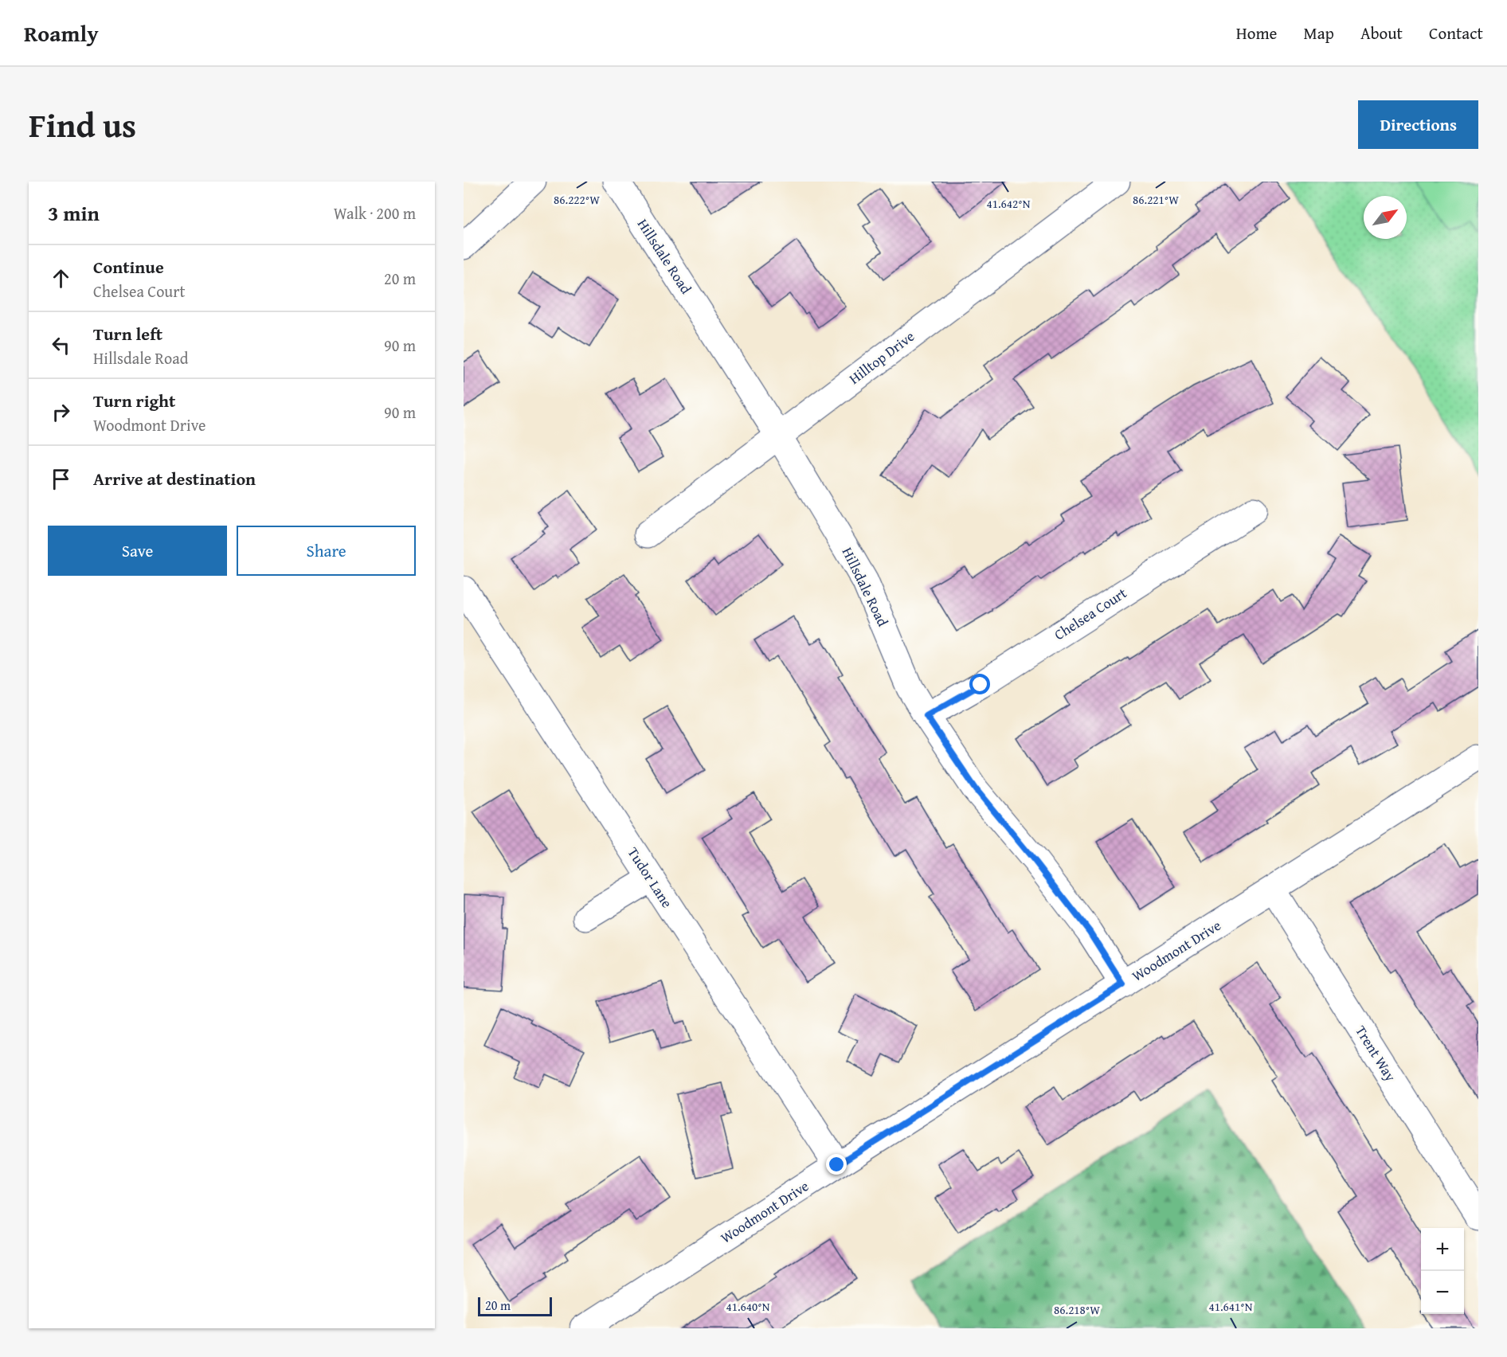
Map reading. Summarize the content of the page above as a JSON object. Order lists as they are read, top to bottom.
{
  "streets": {
    "street": [
      "Hillsdale Road",
      "Hilltop Drive",
      "Chelsea Court",
      "Tudor Lane",
      "Woodmont Drive",
      "Trent Way"
    ]
  },
  "crossings": [
    ["Hillsdale Road", "Hilltop Drive"],
    ["Hillsdale Road", "Chelsea Court"],
    ["Hillsdale Road", "Woodmont Drive"],
    ["Tudor Lane", "Woodmont Drive"],
    ["Woodmont Drive", "Trent Way"]
  ],
  "scale_bar": "20 m",
  "north": "top right",
  "page": {
    "header": "Roamly",
    "nav": [
      "Home",
      "Map",
      "About",
      "Contact"
    ],
    "title": "Find us",
    "buttons": [
      "Directions",
      ["Save", "Share"]
    ],
    "heading": ["3 min", "Walk · 200 m"],
    "list": [
      ["Continue", "Chelsea Court", "20 m"],
      ["Turn left", "Hillsdale Road", "90 m"],
      ["Turn right", "Woodmont Drive", "90 m"],
      "Arrive at destination"
    ],
    "map_buttons": ["+", "−"],
    "scale": "20 m"
  },
  "coordinates": [
    "86.221°W",
    "86.222°W",
    "41.642°N",
    "41.640°N",
    "41.641°N",
    "86.218°W"
  ]
}
